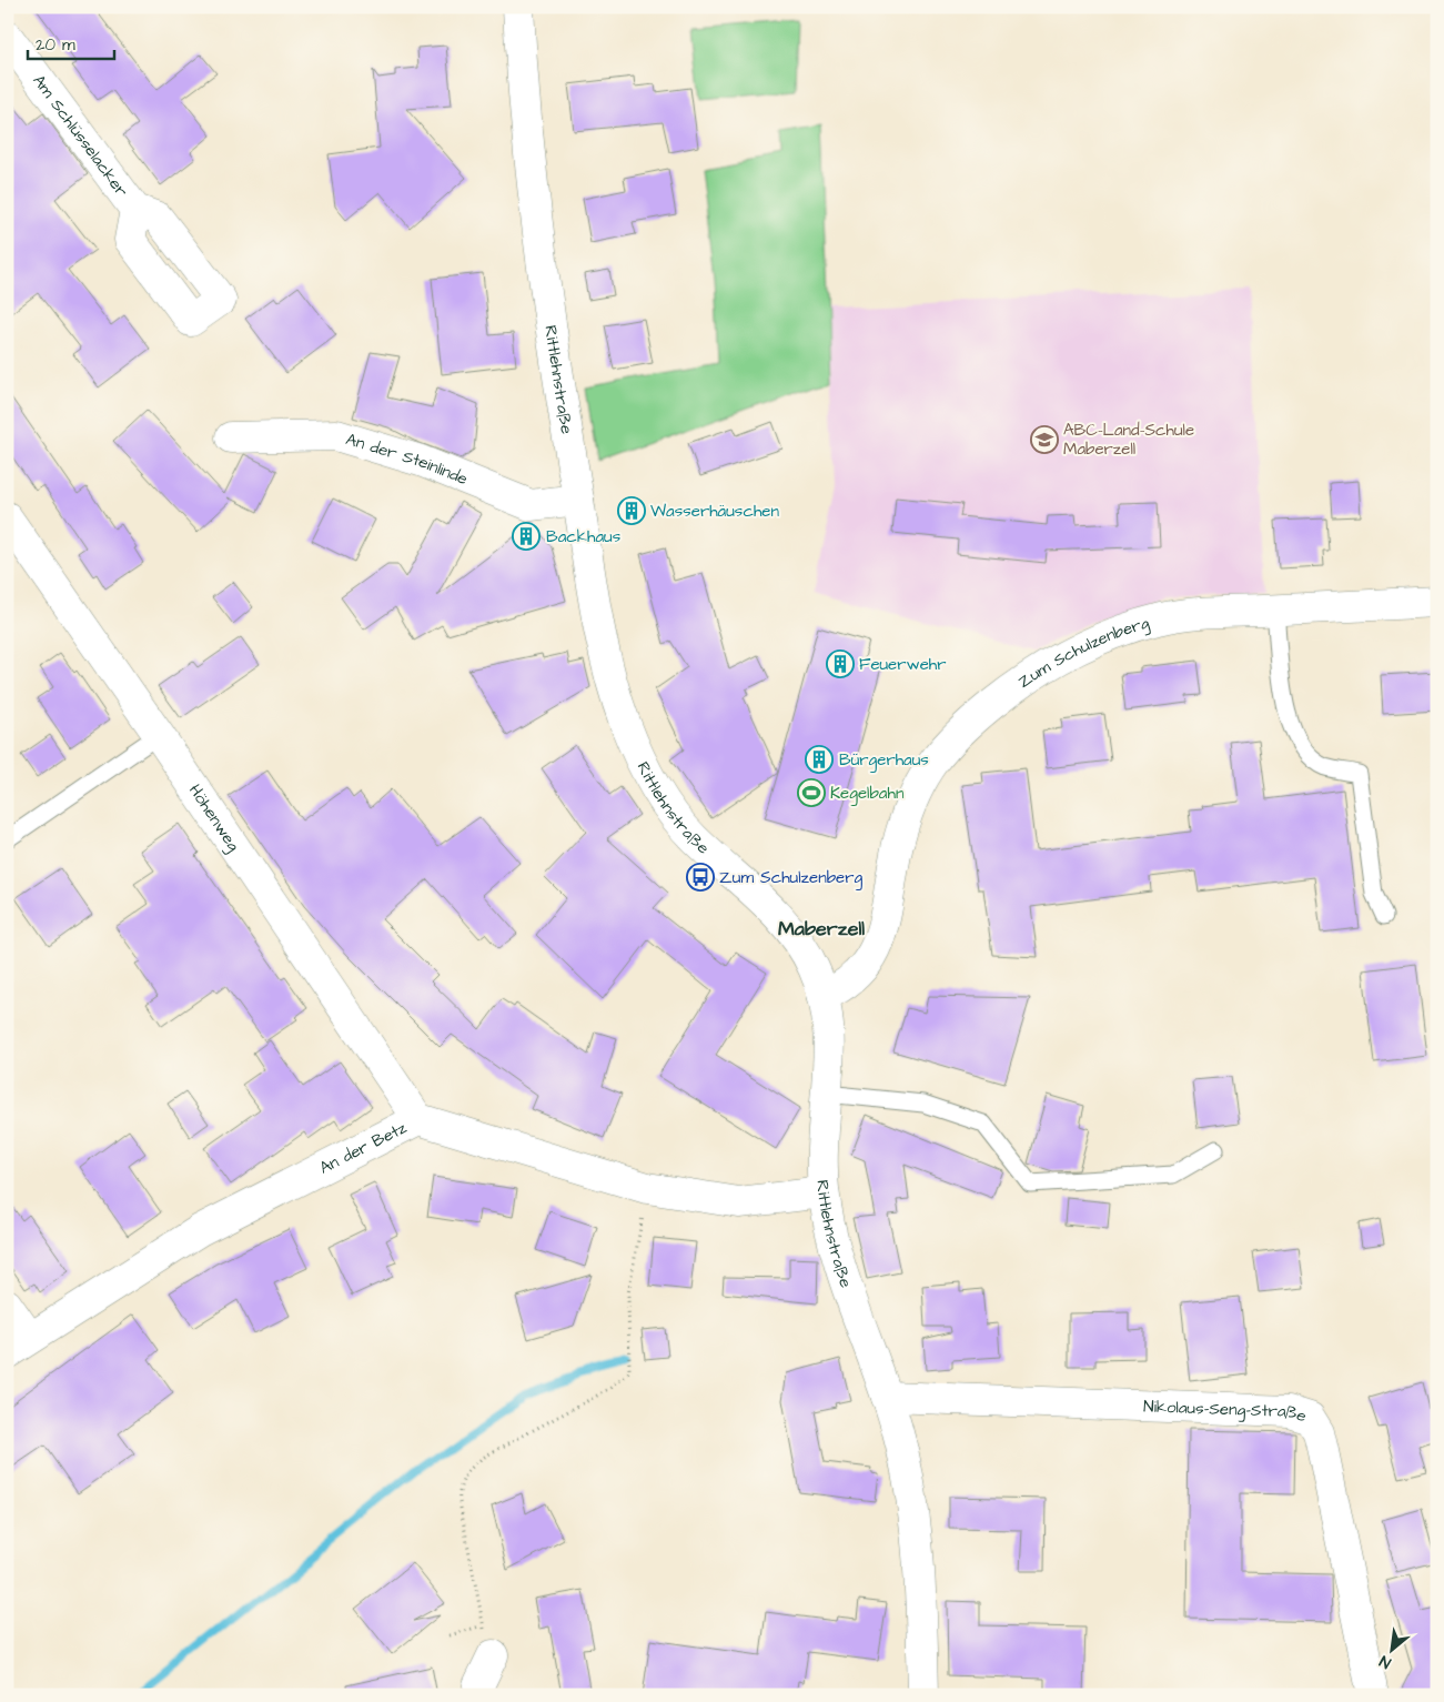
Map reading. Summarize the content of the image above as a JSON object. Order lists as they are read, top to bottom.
{
  "streets": {
    "street": [
      "Am Schlüsselacker",
      "Rittlehnstraße",
      "An der Steinlinde",
      "Zum Schulzenberg",
      "Höhenweg",
      "An der Betz",
      "Nikolaus-Seng-Straße"
    ]
  },
  "crossings": [
    ["Rittlehnstraße", "An der Steinlinde"],
    ["Rittlehnstraße", "Zum Schulzenberg"],
    ["Rittlehnstraße", "An der Betz"],
    ["Rittlehnstraße", "Nikolaus-Seng-Straße"],
    ["Höhenweg", "An der Betz"]
  ],
  "districts": ["Maberzell"],
  "places": {
    "school or university": ["ABC-Land-Schule Maberzell"],
    "building": [
      "Wasserhäuschen",
      "Backhaus",
      "Feuerwehr",
      "Bürgerhaus"
    ],
    "sports": ["Kegelbahn"],
    "bus stop": ["Zum Schulzenberg"]
  },
  "scale_bar": "20 m",
  "north": "bottom left"
}
